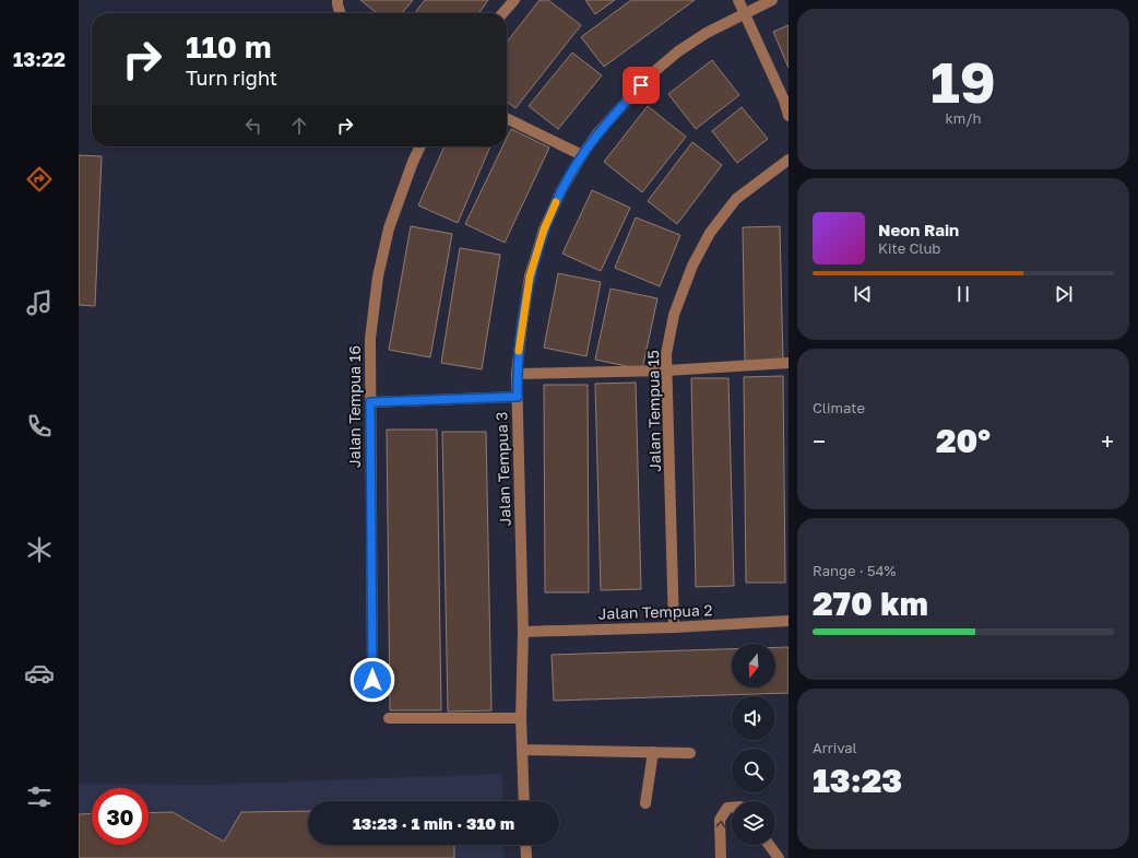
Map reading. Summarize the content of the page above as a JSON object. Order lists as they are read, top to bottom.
{
  "streets": {
    "street": [
      "Jalan Tempua 16",
      "Jalan Tempua 15",
      "Jalan Tempua 3",
      "Jalan Tempua 2"
    ]
  },
  "crossings": [
    ["Jalan Tempua 15", "Jalan Tempua 2"],
    ["Jalan Tempua 3", "Jalan Tempua 2"]
  ],
  "north": "bottom",
  "page": {
    "tabs": "13:22",
    "tile": [
      ["19", "km/h"],
      "Climate",
      ["Range · 54%", "270 km"],
      ["Arrival", "13:23"]
    ],
    "turn": ["110 m", "Turn right"],
    "song": ["Neon Rain", "Kite Club"],
    "heat": ["−", "20°", "+"],
    "limit": "30",
    "trip": "13:23 · 1 min · 310 m"
  }
}
